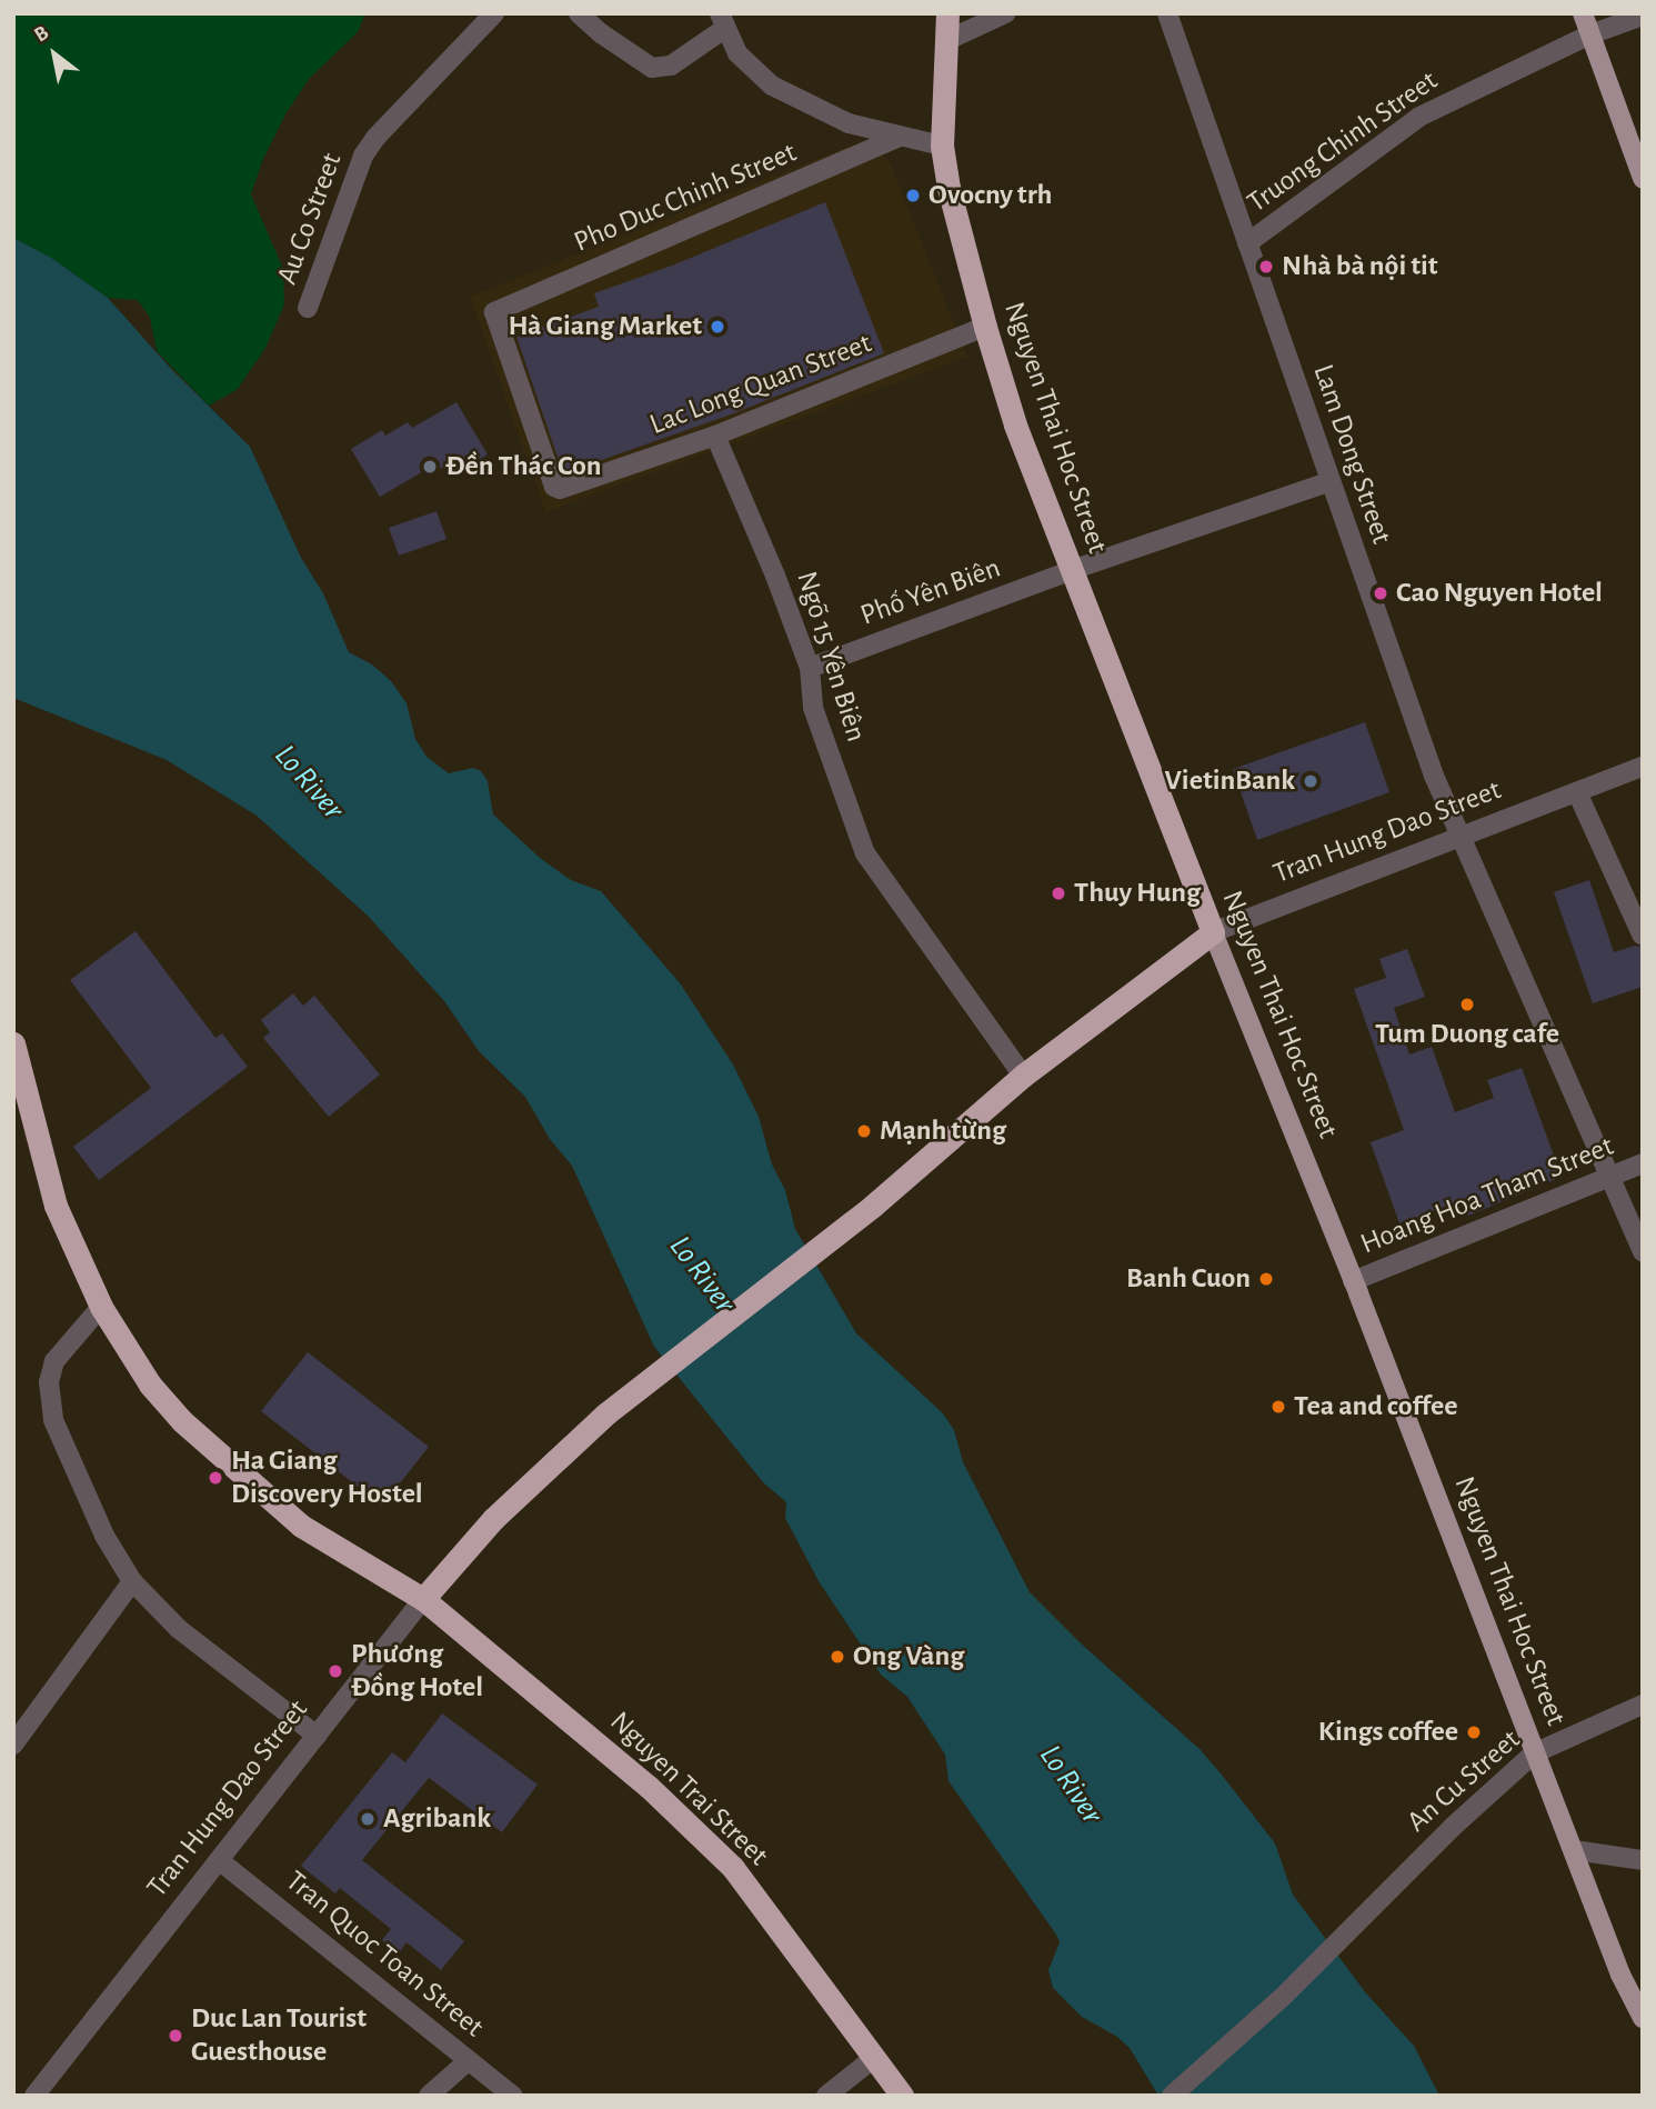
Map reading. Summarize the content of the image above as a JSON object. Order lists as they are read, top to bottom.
{
  "streets": {
    "highway": ["Nguyen Thai Hoc Street", "Tran Hung Dao Street", "Nguyen Trai Street"],
    "street": [
      "Truong Chinh Street",
      "Pho Duc Chinh Street",
      "Au Co Street",
      "Lac Long Quan Street",
      "Lam Dong Street",
      "Phố Yên Biên",
      "Ngõ 15 Yên Biên",
      "Hoang Hoa Tham Street",
      "An Cu Street",
      "Tran Quoc Toan Street"
    ]
  },
  "crossings": [
    ["Truong Chinh Street", "Lam Dong Street"],
    ["Pho Duc Chinh Street", "Lac Long Quan Street"],
    ["Lac Long Quan Street", "Nguyen Thai Hoc Street"],
    ["Lac Long Quan Street", "Ngõ 15 Yên Biên"],
    ["Nguyen Thai Hoc Street", "Phố Yên Biên"],
    ["Nguyen Thai Hoc Street", "Tran Hung Dao Street"],
    ["Nguyen Thai Hoc Street", "Hoang Hoa Tham Street"],
    ["Nguyen Thai Hoc Street", "An Cu Street"],
    ["Lam Dong Street", "Phố Yên Biên"],
    ["Lam Dong Street", "Tran Hung Dao Street"],
    ["Lam Dong Street", "Hoang Hoa Tham Street"],
    ["Phố Yên Biên", "Ngõ 15 Yên Biên"],
    ["Ngõ 15 Yên Biên", "Tran Hung Dao Street"],
    ["Tran Hung Dao Street", "Nguyen Trai Street"],
    ["Tran Hung Dao Street", "Tran Quoc Toan Street"]
  ],
  "water": ["Lo River"],
  "places": [
    "Ovocny trh",
    "Nhà bà nội tit",
    "Hà Giang Market",
    "Đền Thác Con",
    "Cao Nguyen Hotel",
    "VietinBank",
    "Thuy Hung",
    "Tum Duong cafe",
    "Mạnh từng",
    "Banh Cuon",
    "Tea and coffee",
    "Ha Giang Discovery Hostel",
    "Ong Vàng",
    "Phương Đồng Hotel",
    "Kings coffee",
    "Agribank",
    "Duc Lan Tourist Guesthouse"
  ],
  "north": "top left"
}
